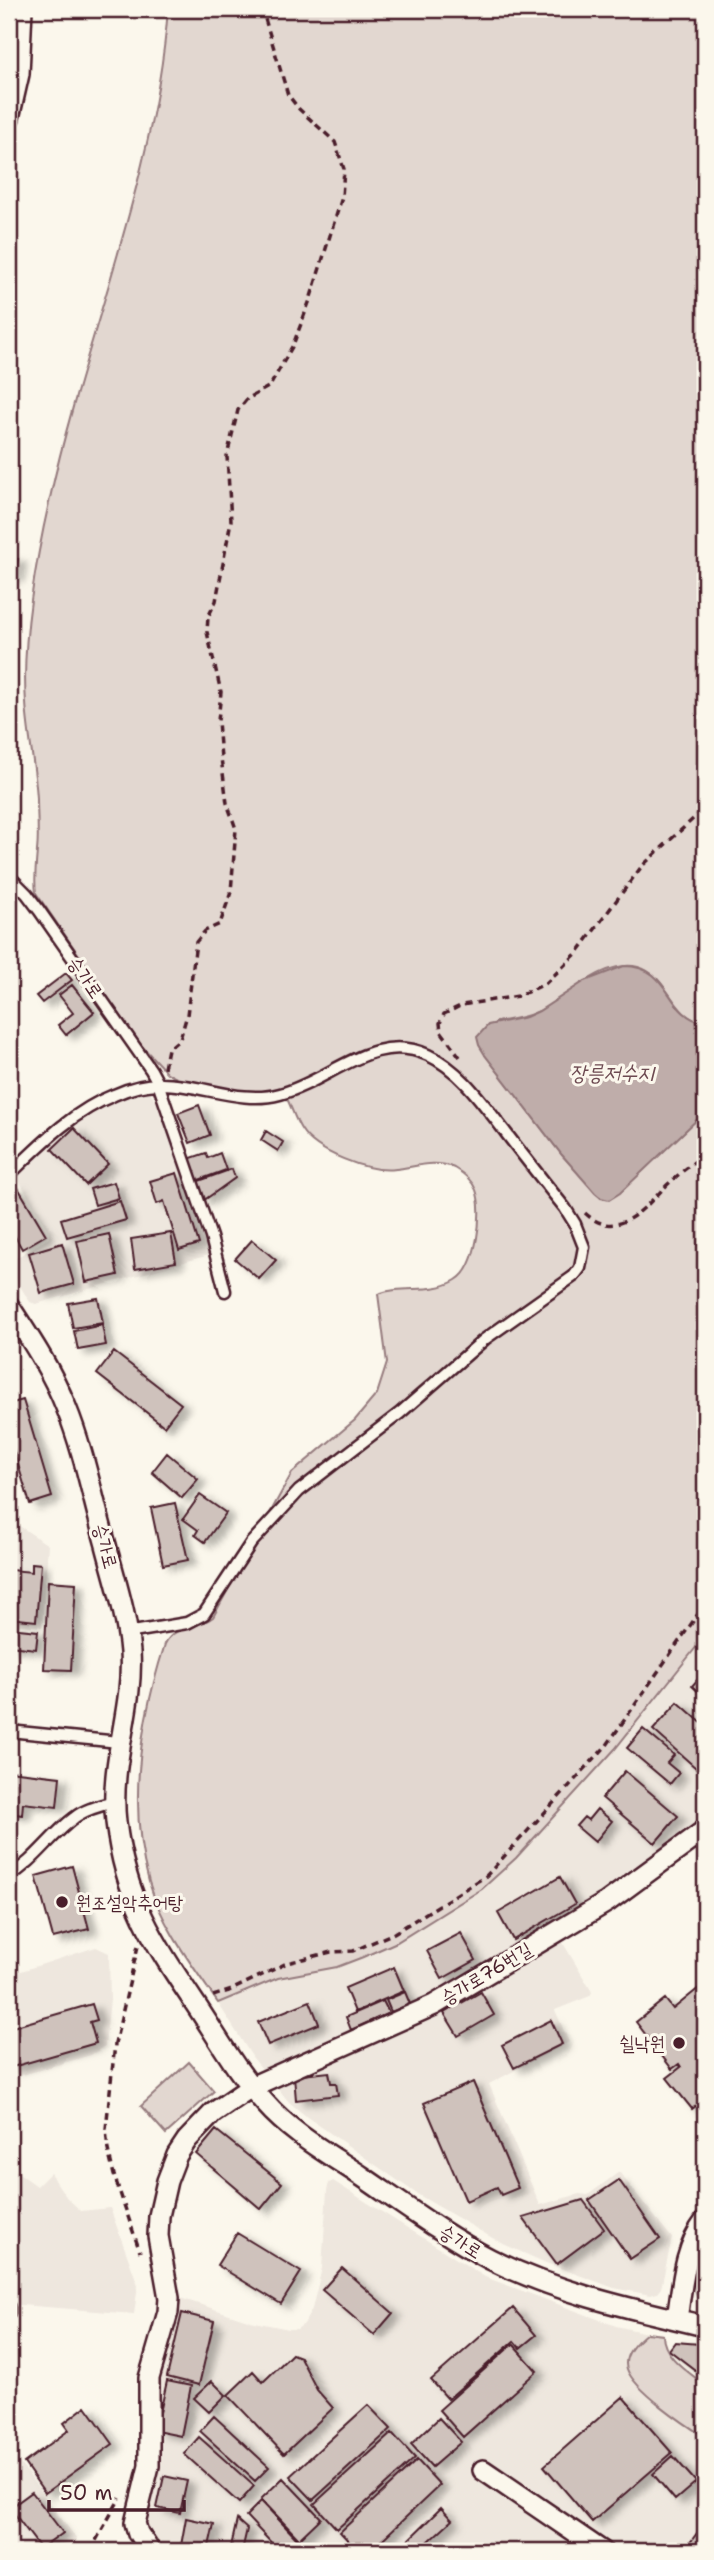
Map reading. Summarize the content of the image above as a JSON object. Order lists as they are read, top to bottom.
{
  "streets": {
    "street": ["승가로", "승가로76번길"]
  },
  "crossings": [
    ["승가로", "승가로76번길"]
  ],
  "water": ["장릉저수지"],
  "places": ["원조설악추어탕", "쉴낙원"],
  "scale_bar": "50 m"
}
